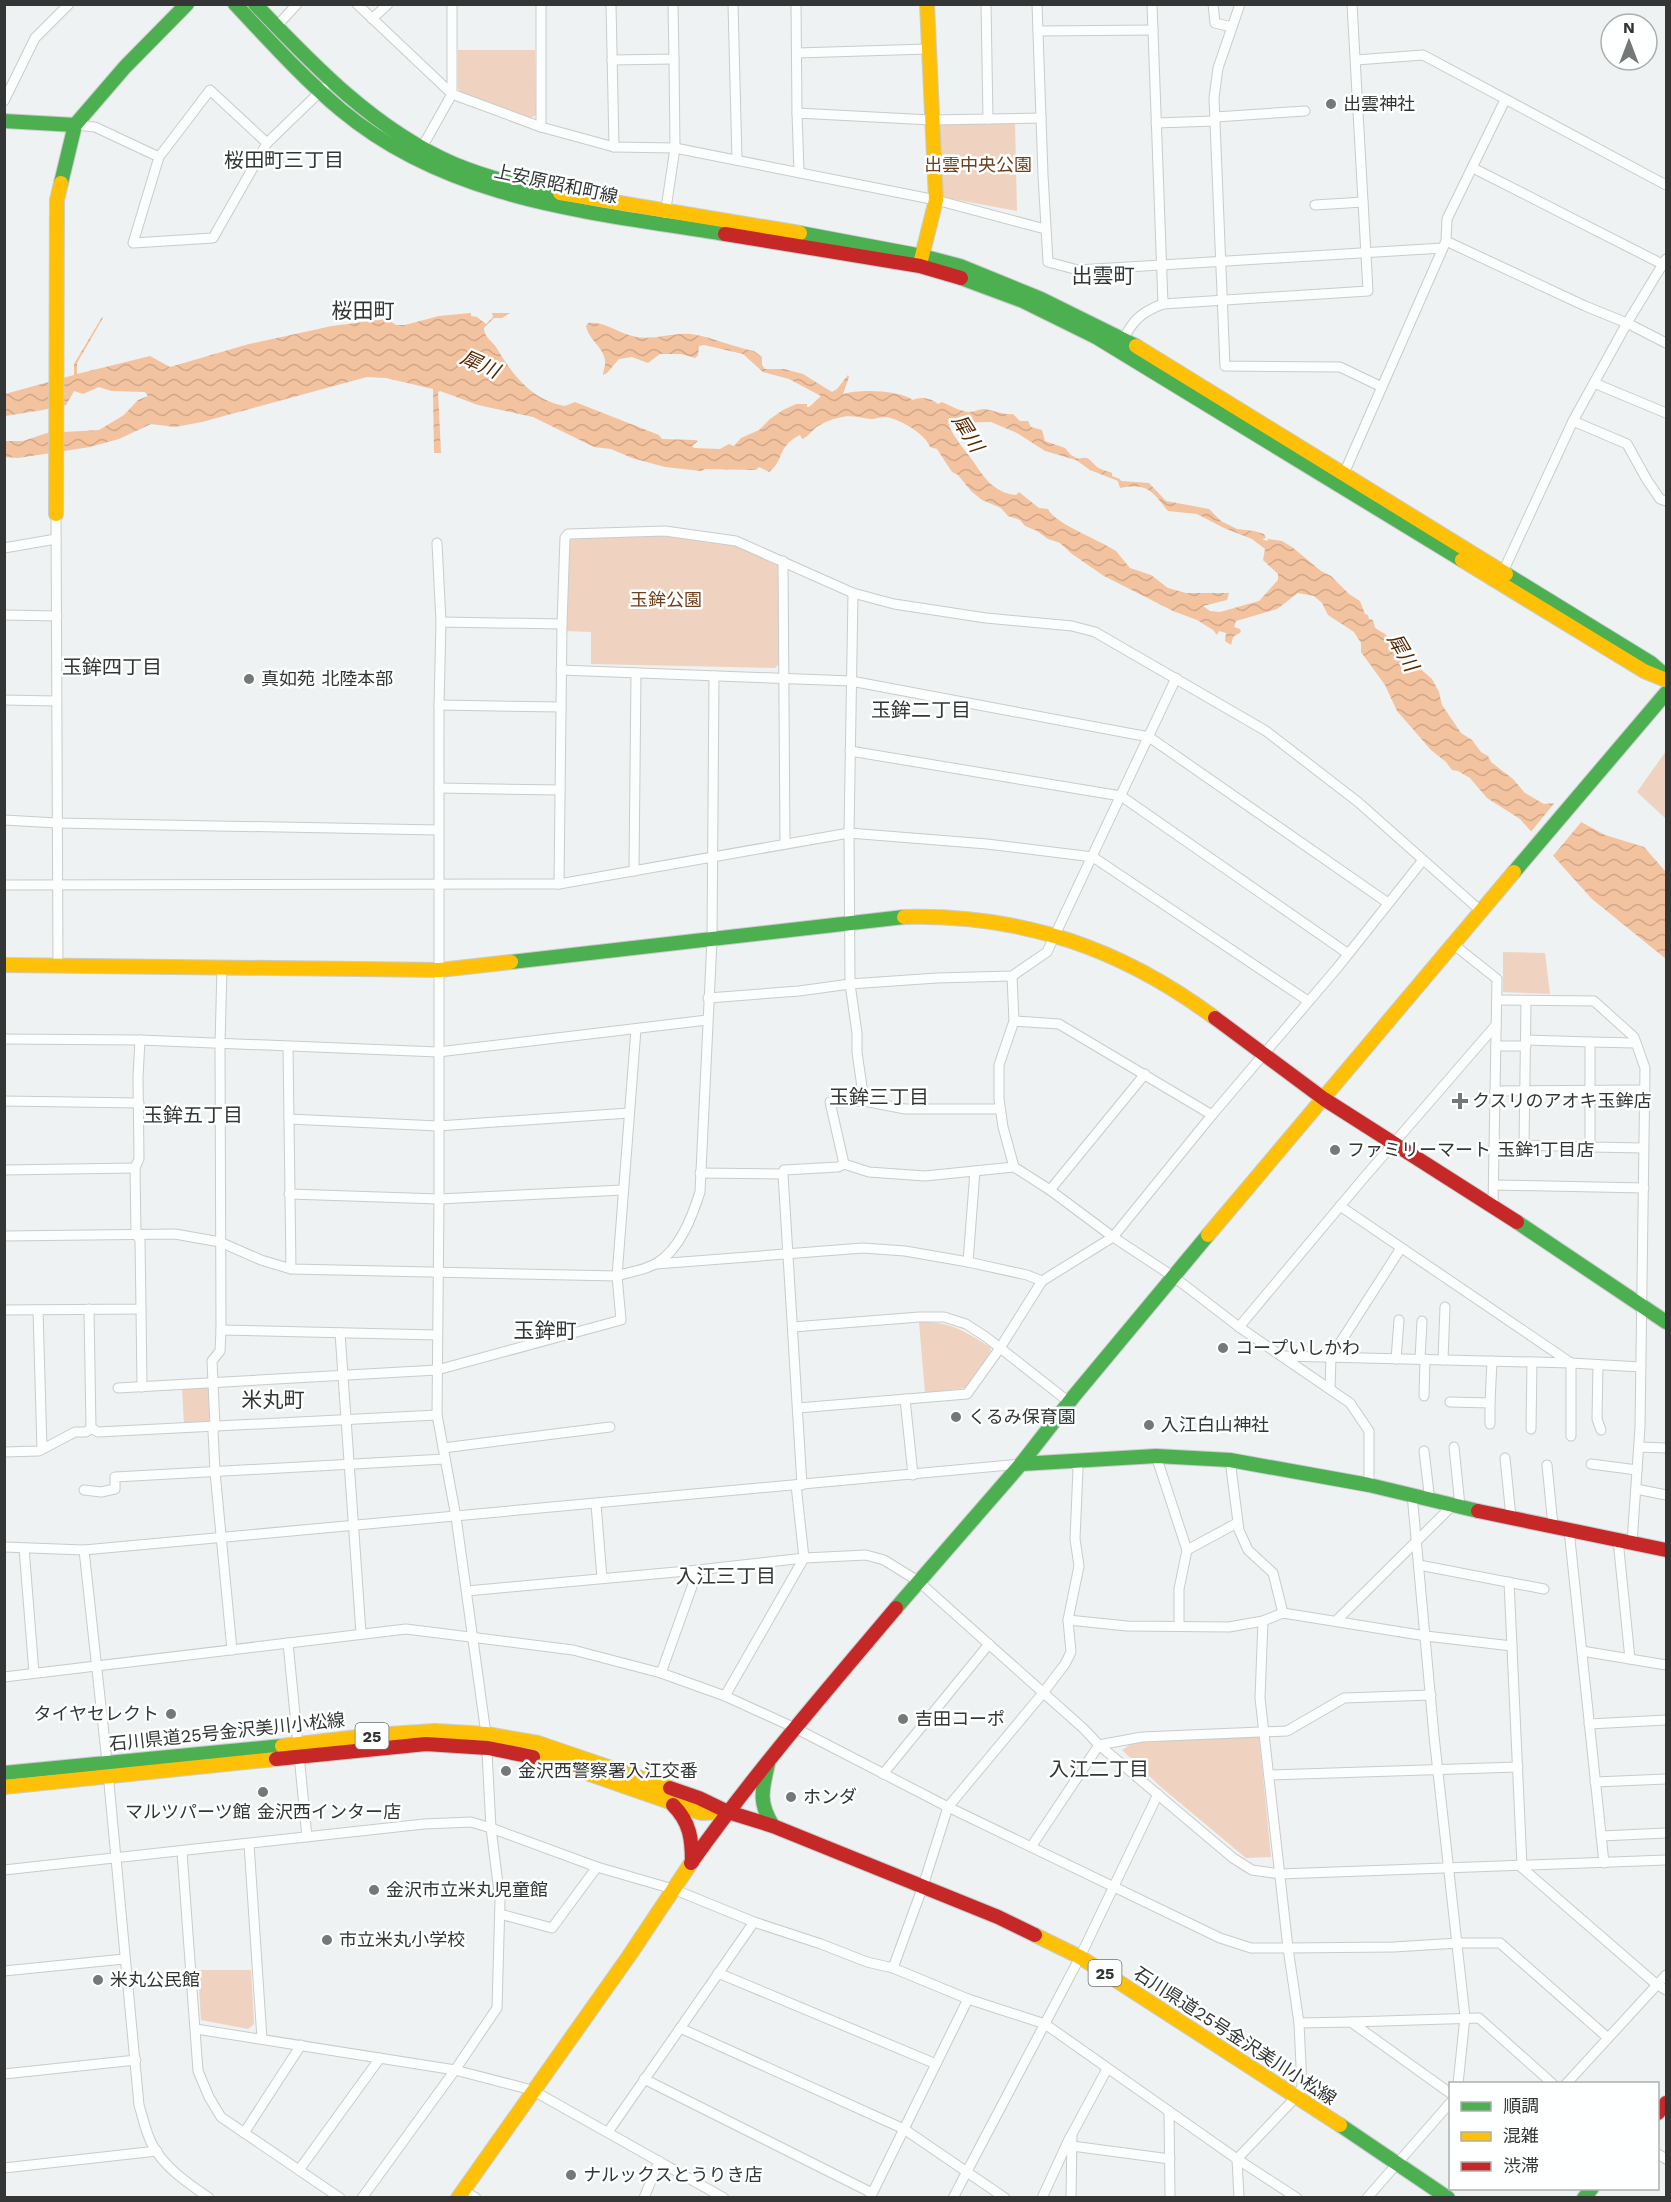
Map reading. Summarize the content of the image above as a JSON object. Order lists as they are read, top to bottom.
{
  "streets": {
    "street": ["上安原昭和町線", "石川県道25号金沢美川小松線", "25"]
  },
  "districts": [
    "桜田町三丁目",
    "出雲町",
    "桜田町",
    "玉鉾四丁目",
    "玉鉾二丁目",
    "玉鉾三丁目",
    "玉鉾五丁目",
    "玉鉾町",
    "米丸町",
    "入江三丁目",
    "入江二丁目"
  ],
  "water": ["犀川"],
  "parks": ["出雲中央公園", "玉鉾公園"],
  "places": {
    "other": [
      "出雲神社",
      "真如苑 北陸本部",
      "ファミリーマート 玉鉾1丁目店",
      "コープいしかわ",
      "くるみ保育園",
      "入江白山神社",
      "タイヤセレクト",
      "吉田コーポ",
      "金沢西警察署入江交番",
      "マルツパーツ館 金沢西インター店",
      "ホンダ",
      "金沢市立米丸児童館",
      "市立米丸小学校",
      "米丸公民館",
      "ナルックスとうりき店"
    ],
    "health": ["クスリのアオキ玉鉾店"]
  },
  "legend": ["順調", "混雑", "渋滞"],
  "north": "top"
}
